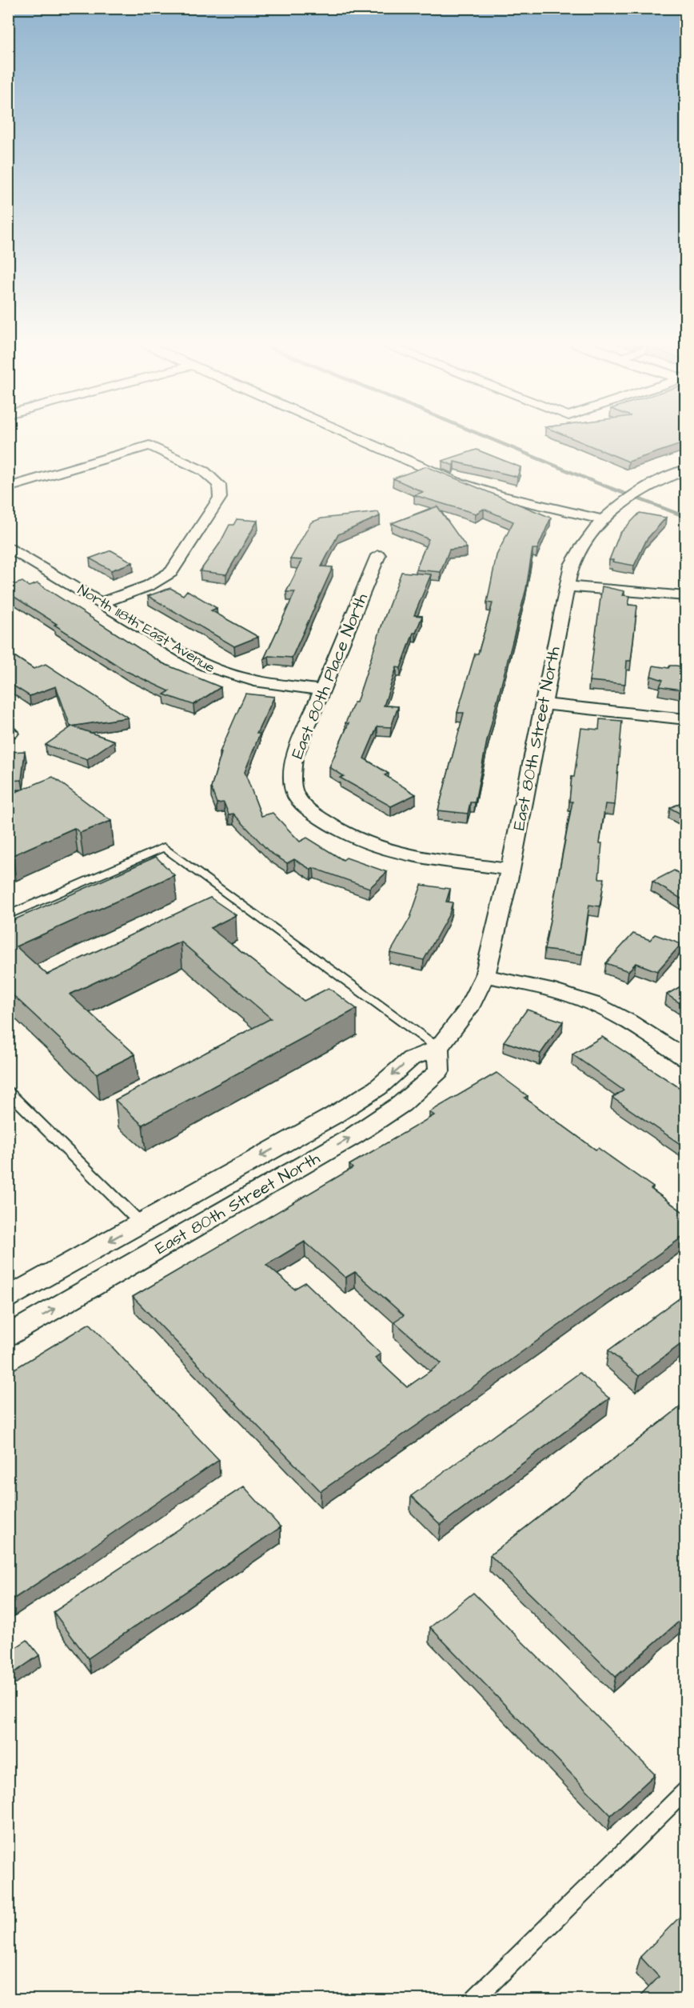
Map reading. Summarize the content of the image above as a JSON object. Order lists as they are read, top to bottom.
{
  "streets": {
    "street": ["North 118th East Avenue", "East 80th Place North", "East 80th Street North"]
  },
  "crossings": [
    ["North 118th East Avenue", "East 80th Place North"],
    ["East 80th Place North", "East 80th Street North"]
  ]
}
